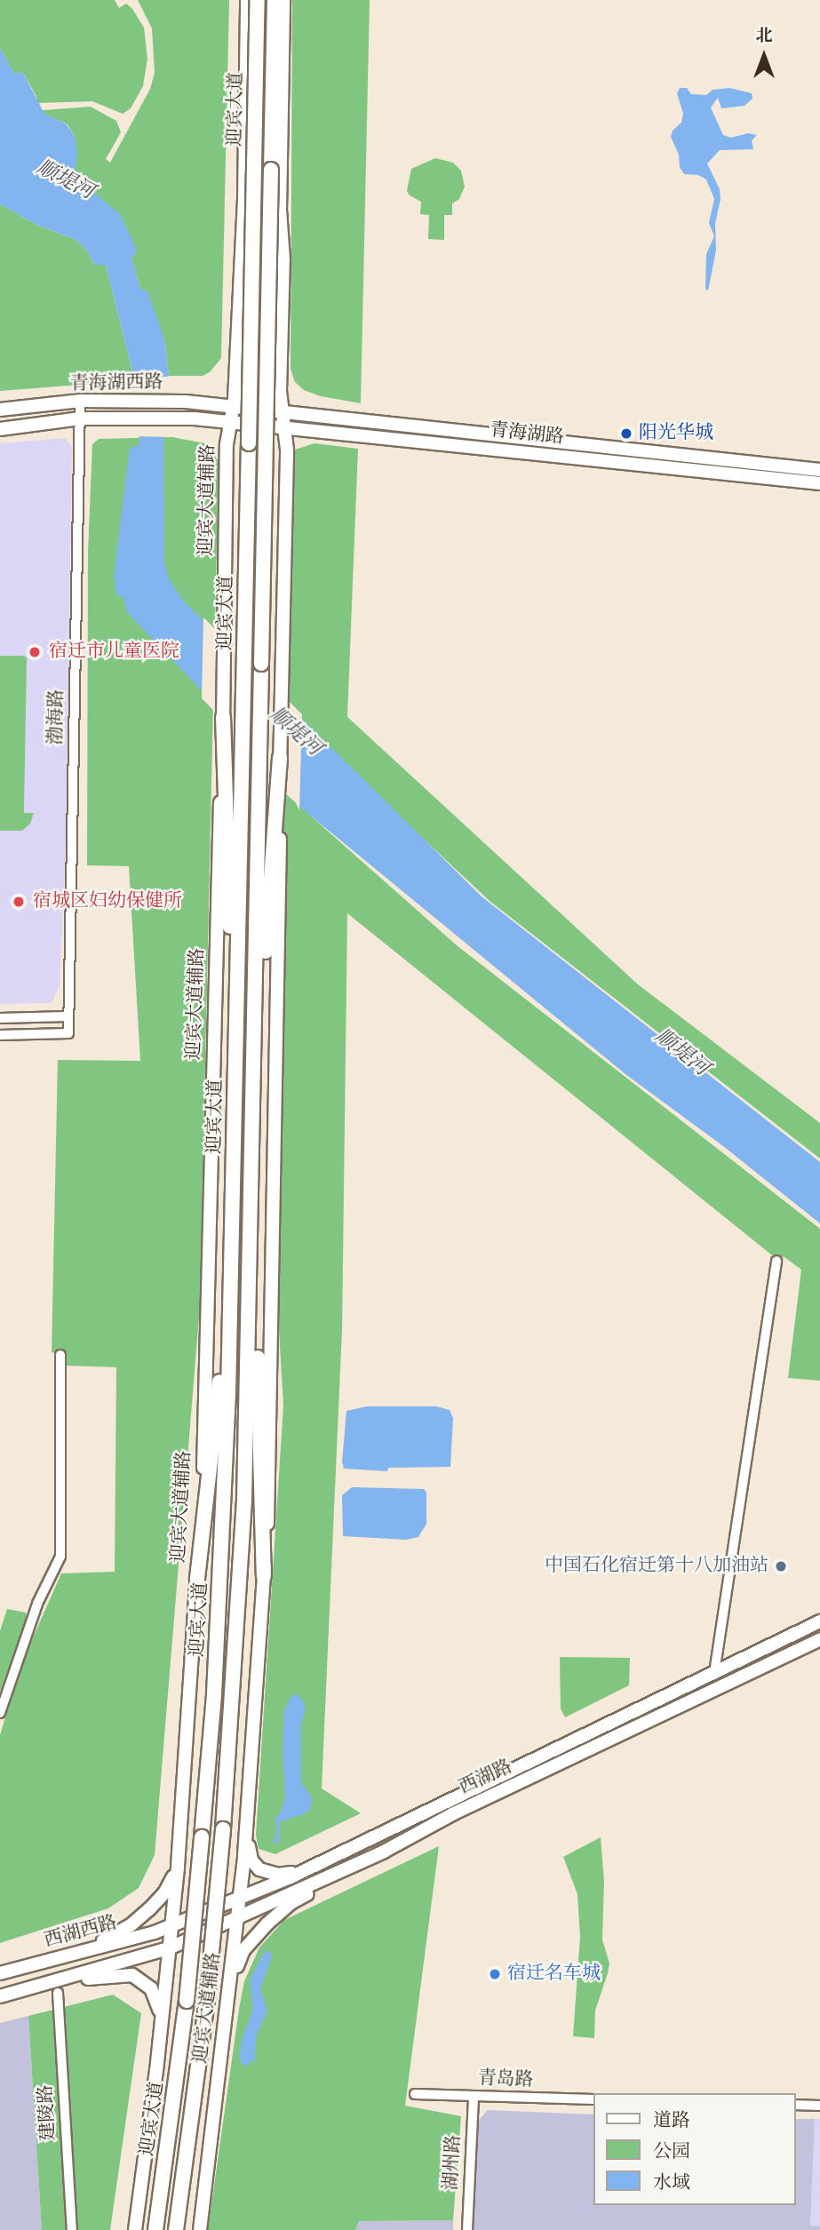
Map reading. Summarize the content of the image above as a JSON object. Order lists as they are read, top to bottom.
{
  "streets": {
    "highway": ["迎宾大道"],
    "main road": [
      "青海湖西路",
      "青海湖路",
      "迎宾大道辅路",
      "西湖路",
      "西湖西路"
    ],
    "street": [
      "渤海路",
      "青岛路",
      "建陵路",
      "湖州路"
    ]
  },
  "crossings": [
    ["青海湖西路", "青海湖路"],
    ["青海湖西路", "迎宾大道辅路"],
    ["青海湖西路", "渤海路"],
    ["青海湖路", "迎宾大道辅路"],
    ["迎宾大道辅路", "西湖路"],
    ["迎宾大道辅路", "西湖西路"],
    ["西湖路", "西湖西路"],
    ["青岛路", "湖州路"]
  ],
  "water": ["顺堤河"],
  "places": [
    "阳光华城",
    "宿迁市儿童医院",
    "宿城区妇幼保健所",
    "中国石化宿迁第十八加油站",
    "宿迁名车城"
  ],
  "legend": ["道路", "公园", "水域"],
  "north": "top"
}
